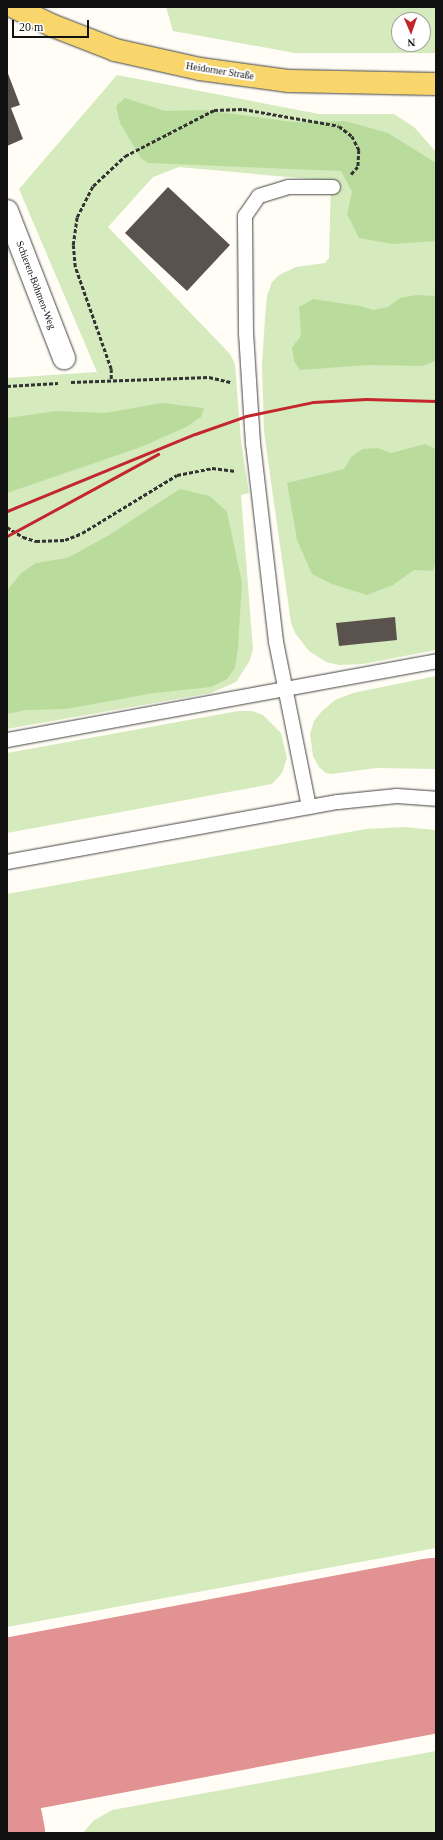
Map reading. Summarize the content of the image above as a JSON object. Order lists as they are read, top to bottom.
{
  "streets": {
    "main road": ["Heidorner Straße"],
    "street": ["Schieren-Böhmen-Weg"]
  },
  "scale_bar": "20 m",
  "north": "bottom"
}
